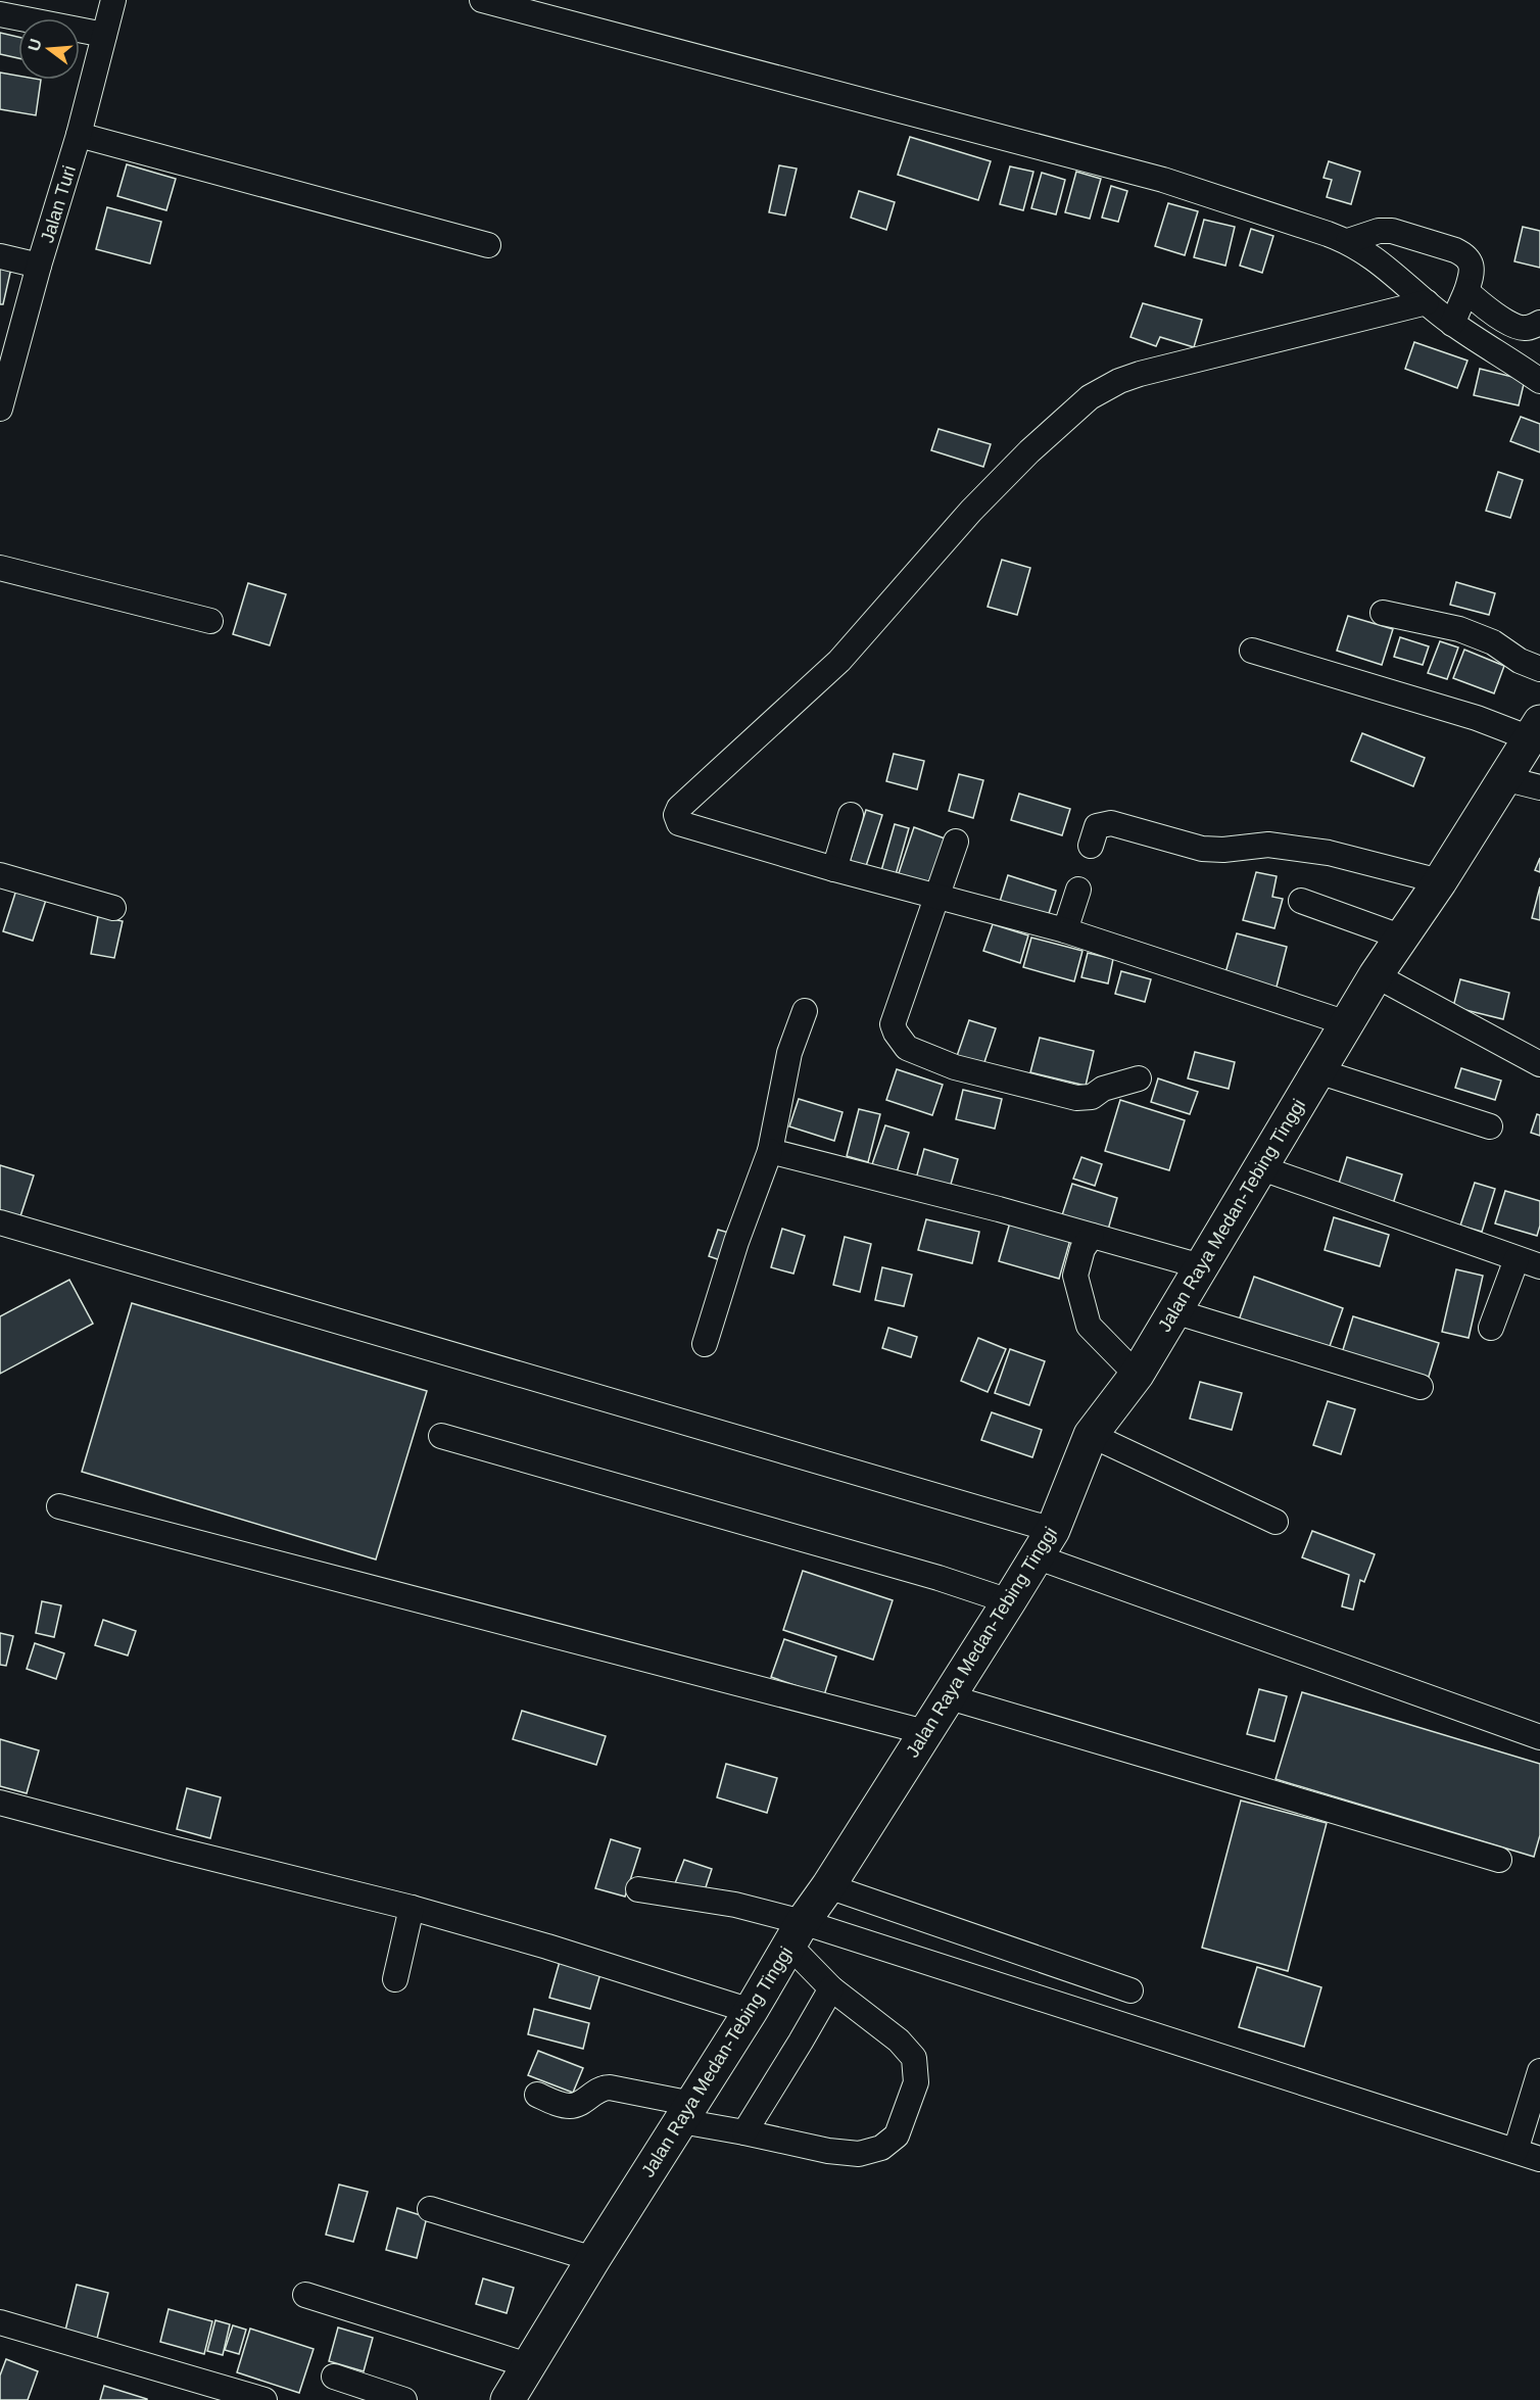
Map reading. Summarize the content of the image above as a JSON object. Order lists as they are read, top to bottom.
{
  "streets": {
    "highway": ["Jalan Raya Medan-Tebing Tinggi"],
    "street": ["Jalan Turi"]
  },
  "north": "left"
}
